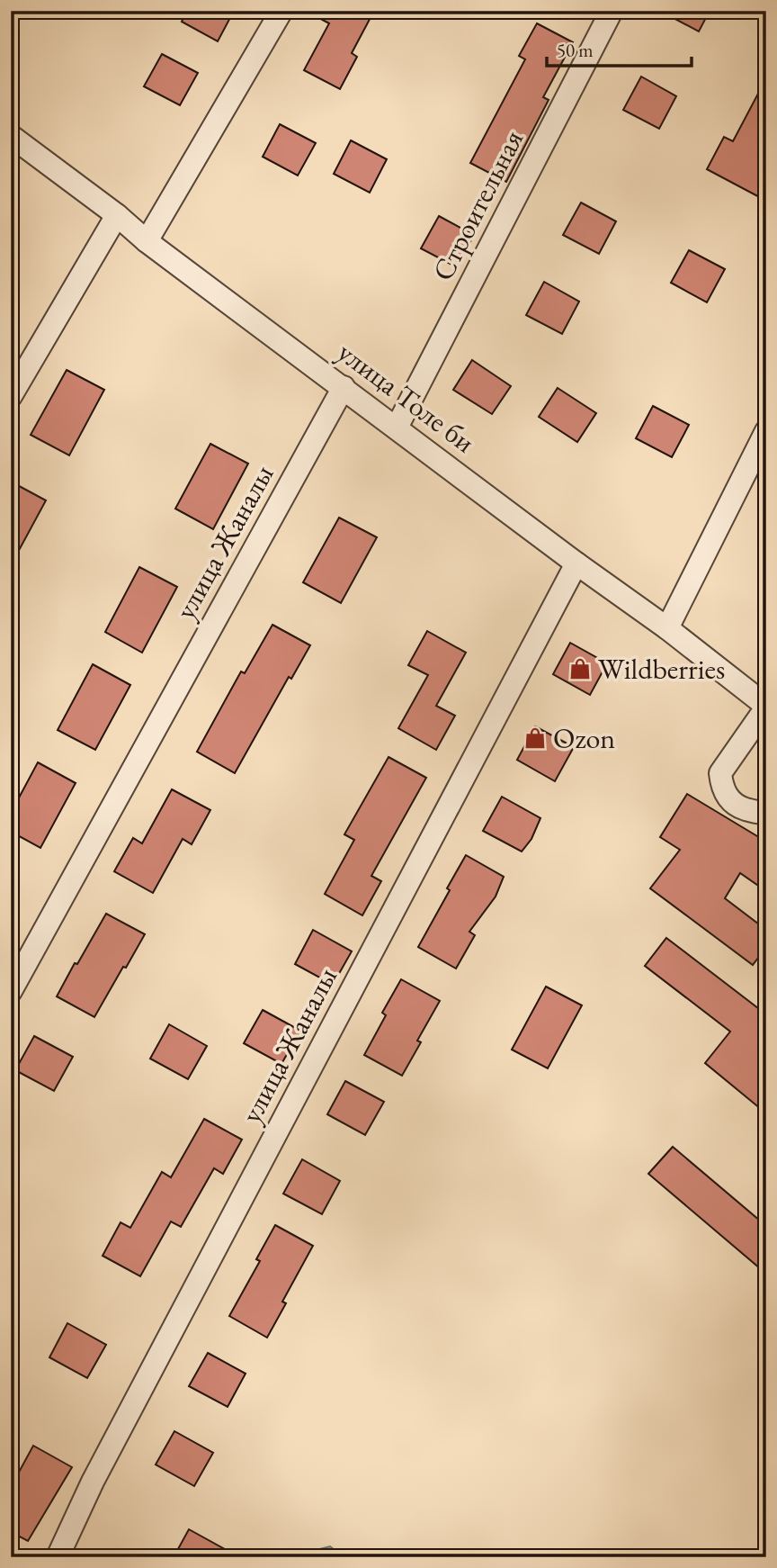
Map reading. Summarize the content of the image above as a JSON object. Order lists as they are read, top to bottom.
{
  "streets": {
    "street": ["Строительная", "улица Толе би", "улица Жаналы"]
  },
  "crossings": [
    ["Строительная", "улица Толе би"],
    ["улица Толе би", "улица Жаналы"]
  ],
  "places": {
    "shop": ["Wildberries", "Ozon"]
  },
  "scale_bar": "50 m"
}
